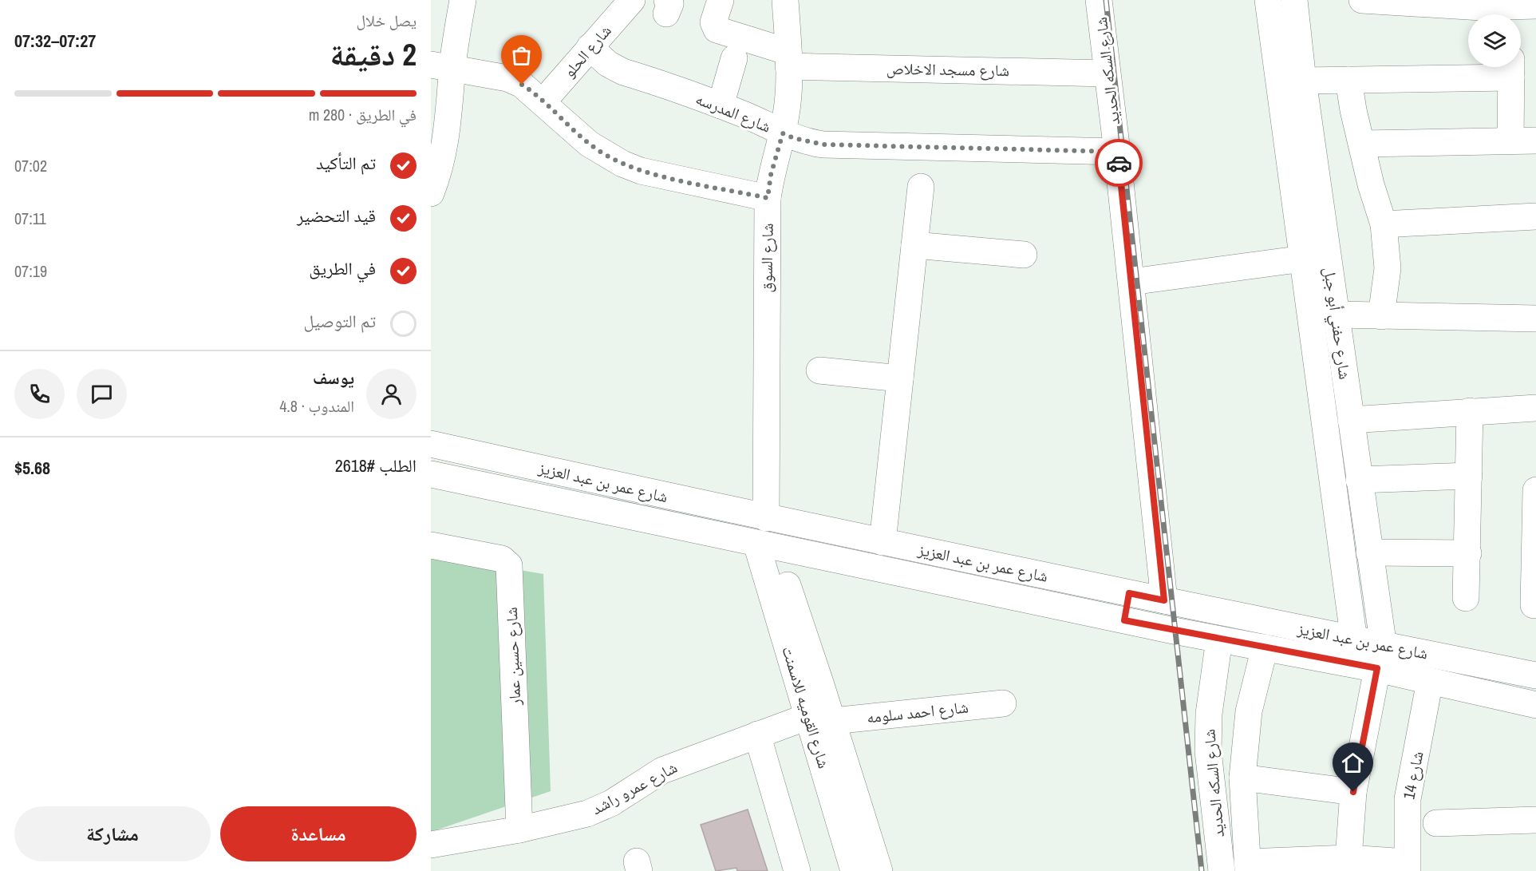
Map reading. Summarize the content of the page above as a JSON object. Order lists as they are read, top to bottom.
{
  "streets": {
    "street": [
      "شارع الحلو",
      "شارع مسجد الاخلاص",
      "شارع السكه الحديد",
      "شارع المدرسه",
      "شارع السوق",
      "شارع حفني أبو جبل",
      "شارع عمر بن عبد العزيز",
      "شارع حسين عمار",
      "شارع القوميه للاسمنت",
      "شارع احمد سلومه",
      "شارع 14",
      "شارع عمرو راشد"
    ]
  },
  "crossings": [
    ["شارع الحلو", "شارع المدرسه"],
    ["شارع مسجد الاخلاص", "شارع السكه الحديد"],
    ["شارع مسجد الاخلاص", "شارع السوق"],
    ["شارع السكه الحديد", "شارع المدرسه"],
    ["شارع السكه الحديد", "شارع عمر بن عبد العزيز"],
    ["شارع المدرسه", "شارع السوق"],
    ["شارع السوق", "شارع عمر بن عبد العزيز"],
    ["شارع حفني أبو جبل", "شارع عمر بن عبد العزيز"],
    ["شارع عمر بن عبد العزيز", "شارع القوميه للاسمنت"],
    ["شارع عمر بن عبد العزيز", "شارع 14"],
    ["شارع حسين عمار", "شارع عمرو راشد"],
    ["شارع القوميه للاسمنت", "شارع احمد سلومه"],
    ["شارع القوميه للاسمنت", "شارع عمرو راشد"],
    ["شارع احمد سلومه", "شارع عمرو راشد"]
  ],
  "page": {
    "heading": ["2 دقيقة", "يصل خلال", "07:27–07:32"],
    "panel": [
      "يوسف",
      "المندوب · 4.8",
      "الطلب #2618",
      "$5.68"
    ],
    "bar": "في الطريق · 280 m",
    "list": [
      ["تم التأكيد", "07:02"],
      ["قيد التحضير", "07:11"],
      ["في الطريق", "07:19"],
      "تم التوصيل"
    ],
    "buttons": ["مساعدة", "مشاركة"]
  }
}
